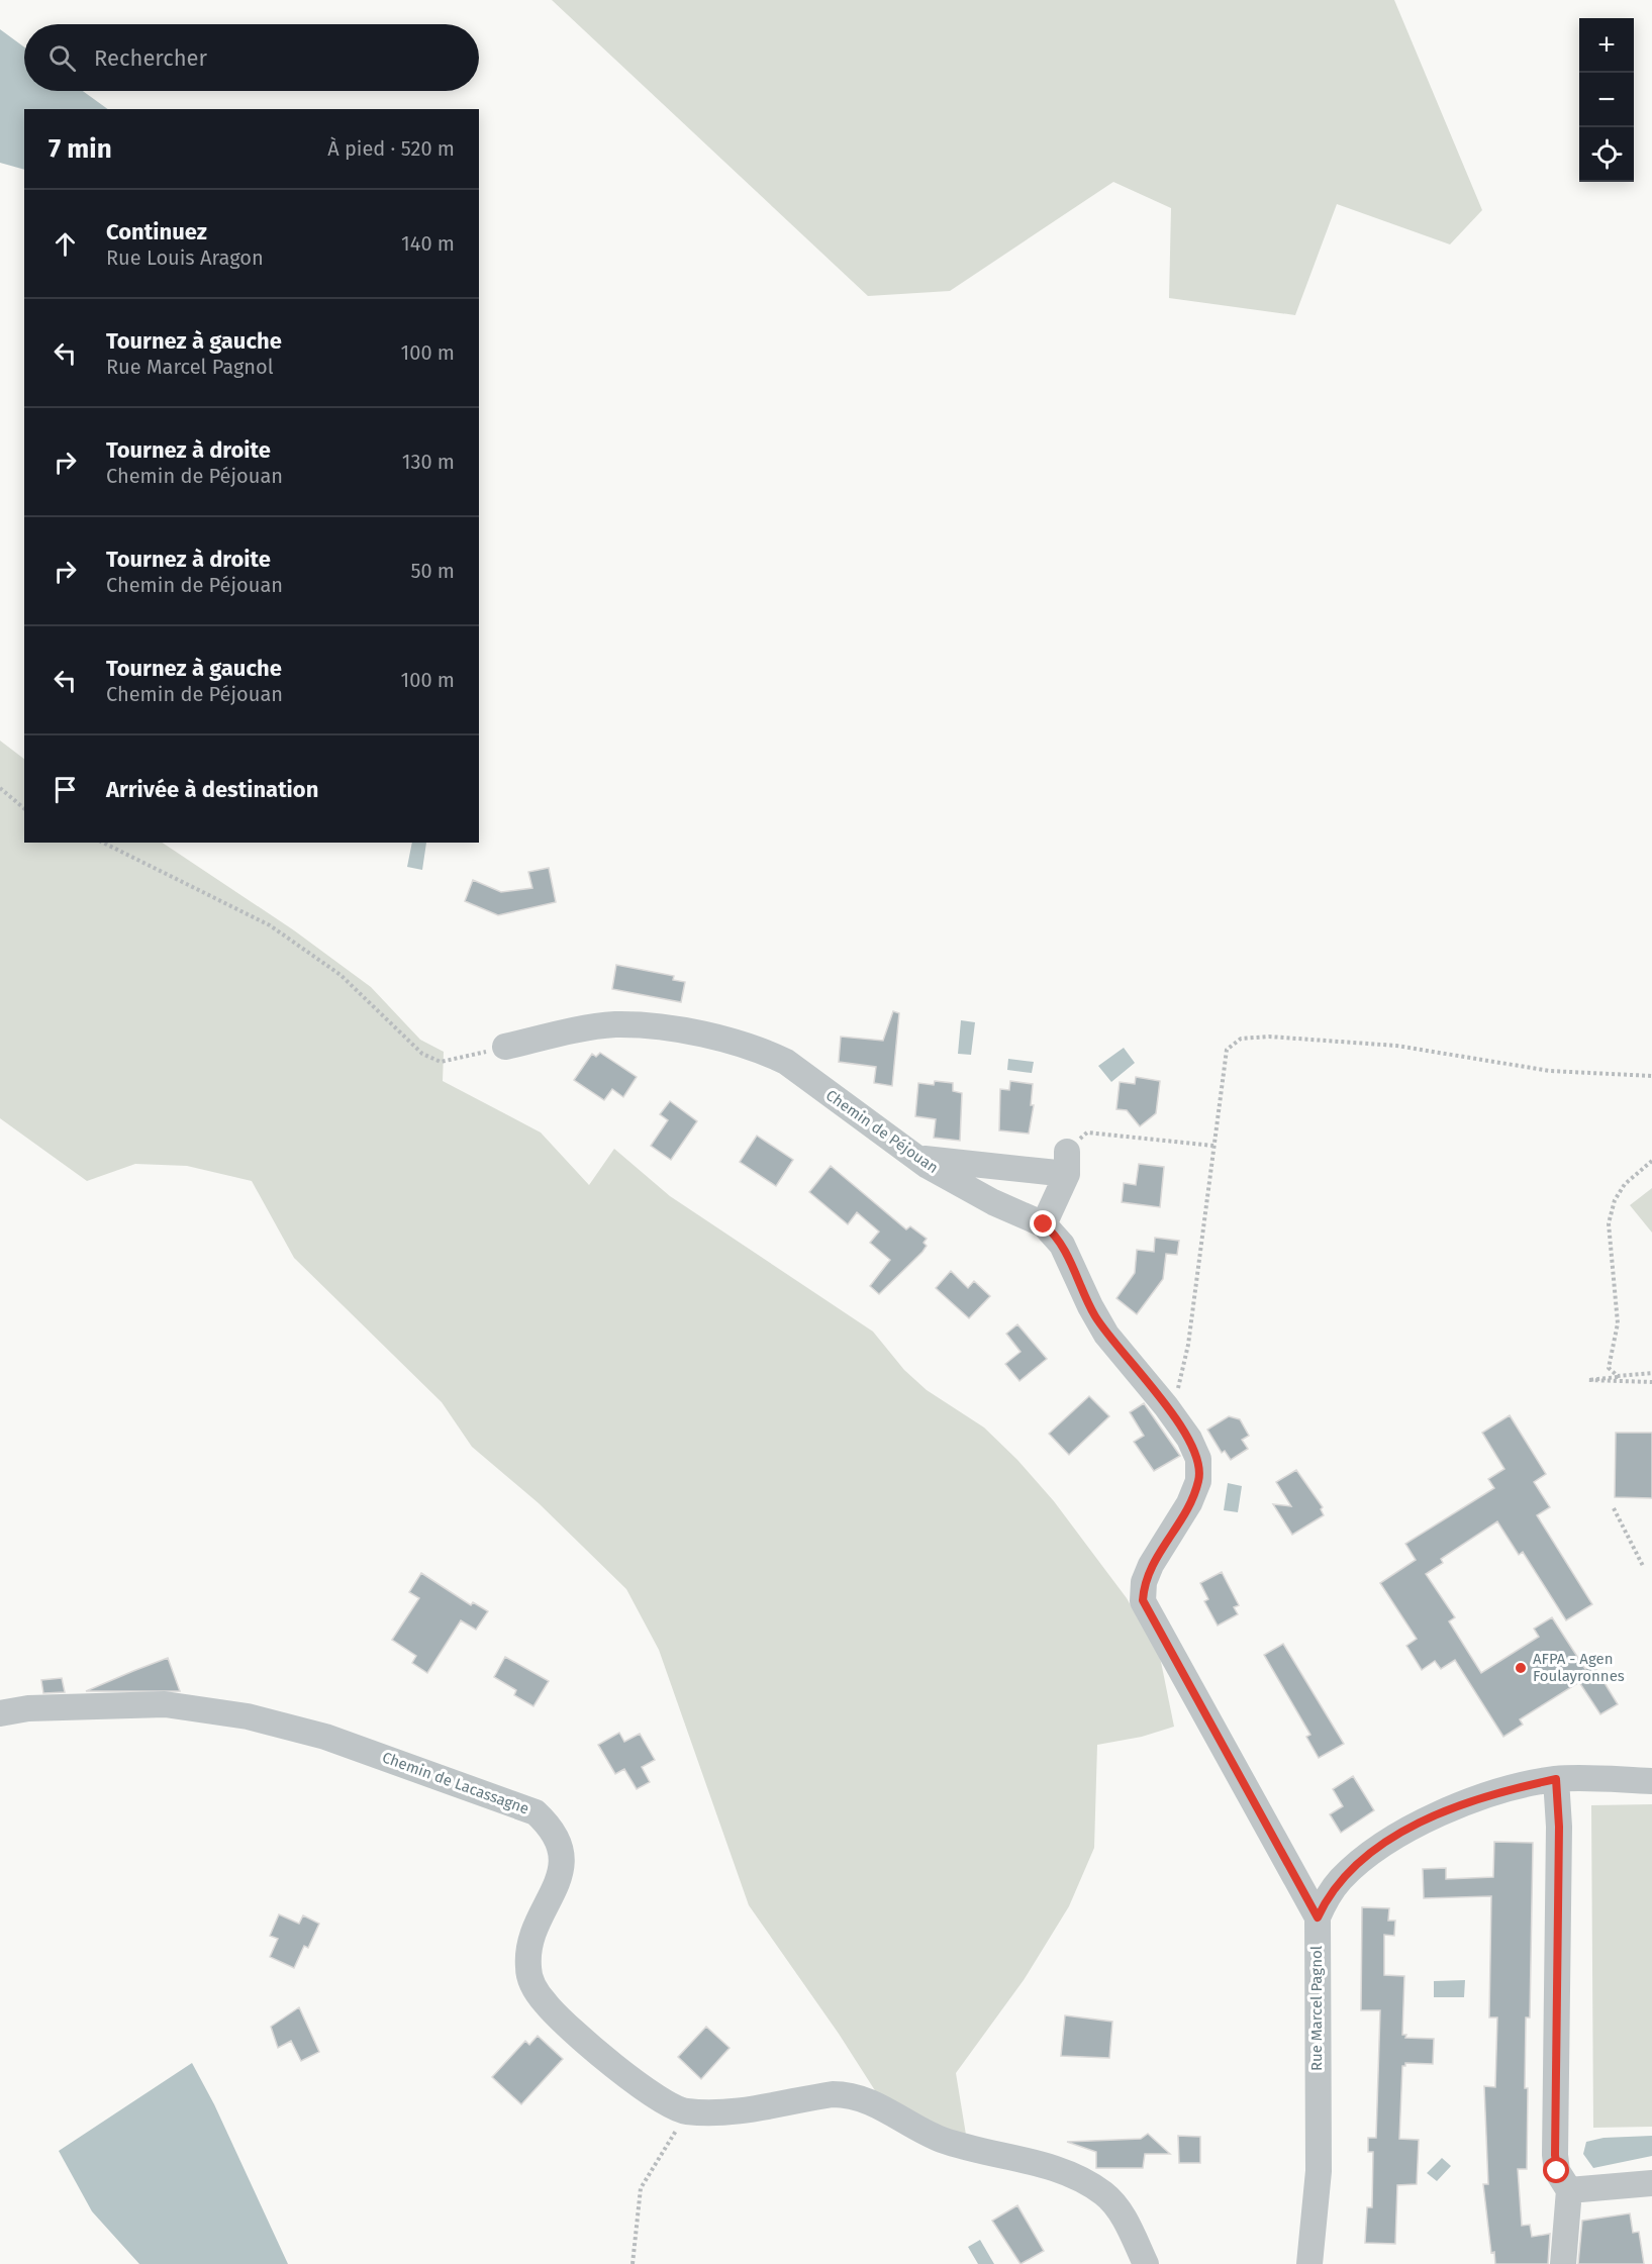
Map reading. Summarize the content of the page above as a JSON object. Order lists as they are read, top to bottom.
{
  "streets": {
    "street": ["Chemin de Péjouan", "Chemin de Lacassagne", "Rue Marcel Pagnol"]
  },
  "crossings": [
    ["Chemin de Péjouan", "Rue Marcel Pagnol"]
  ],
  "places": ["AFPA - Agen Foulayronnes"],
  "page": {
    "map_buttons": ["+", "−"],
    "search": "Rechercher",
    "heading": ["7 min", "À pied · 520 m"],
    "list": [
      ["Continuez", "Rue Louis Aragon", "140 m"],
      ["Tournez à gauche", "Rue Marcel Pagnol", "100 m"],
      ["Tournez à droite", "Chemin de Péjouan", "130 m"],
      ["Tournez à droite", "Chemin de Péjouan", "50 m"],
      ["Tournez à gauche", "Chemin de Péjouan", "100 m"],
      "Arrivée à destination"
    ]
  }
}
